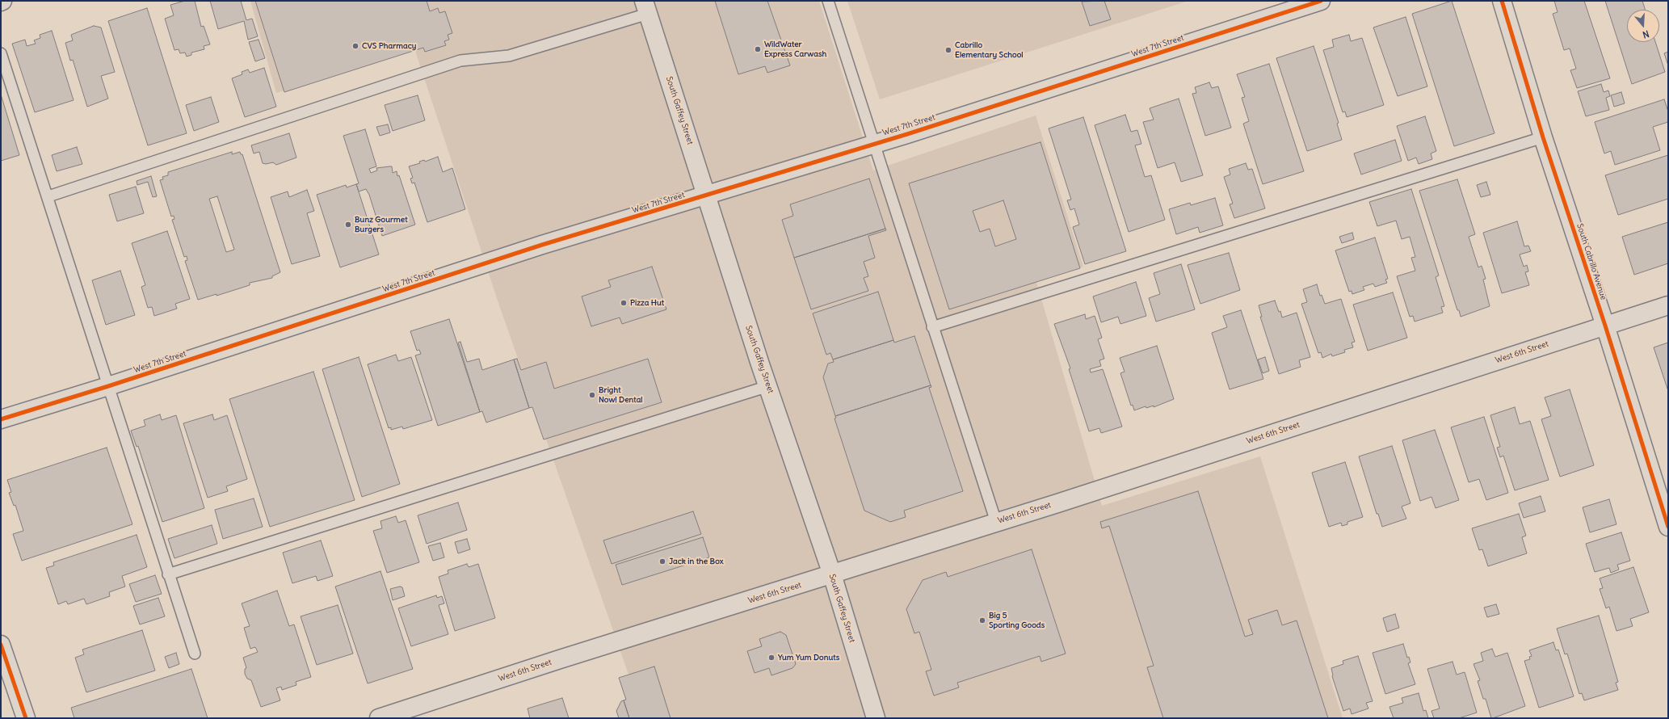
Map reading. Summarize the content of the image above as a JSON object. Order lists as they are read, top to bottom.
{
  "streets": {
    "street": [
      "West 7th Street",
      "South Gaffey Street",
      "South Cabrillo Avenue",
      "West 6th Street"
    ]
  },
  "crossings": [
    ["West 7th Street", "South Gaffey Street"],
    ["South Gaffey Street", "West 6th Street"],
    ["South Cabrillo Avenue", "West 6th Street"]
  ],
  "places": [
    "CVS Pharmacy",
    "WildWater Express Carwash",
    "Cabrillo Elementary School",
    "Bunz Gourmet Burgers",
    "Pizza Hut",
    "Bright Now! Dental",
    "Jack in the Box",
    "Big 5 Sporting Goods",
    "Yum Yum Donuts"
  ],
  "north": "bottom"
}
